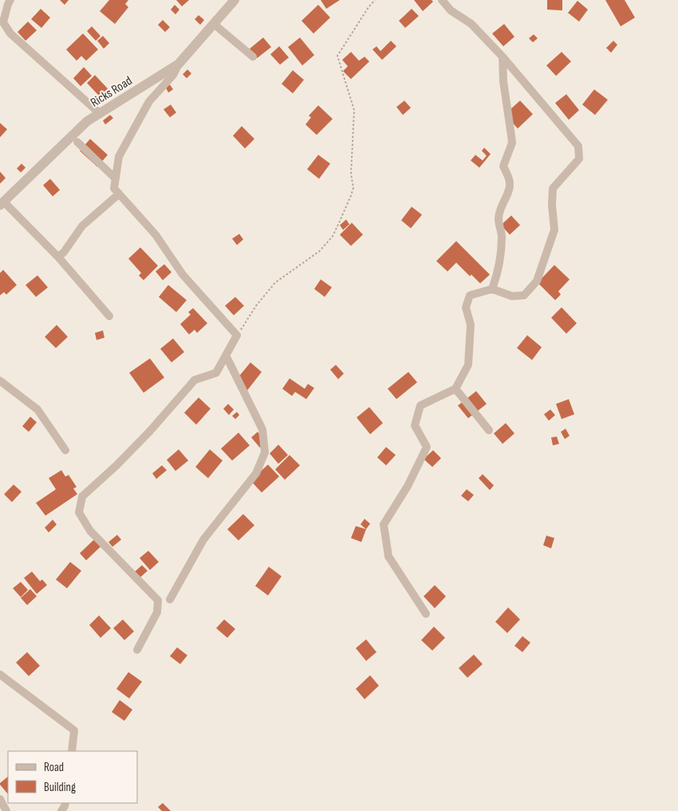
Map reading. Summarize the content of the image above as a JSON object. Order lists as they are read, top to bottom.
{
  "streets": {
    "street": ["Ricks Road"]
  },
  "legend": ["Road", "Building"]
}
